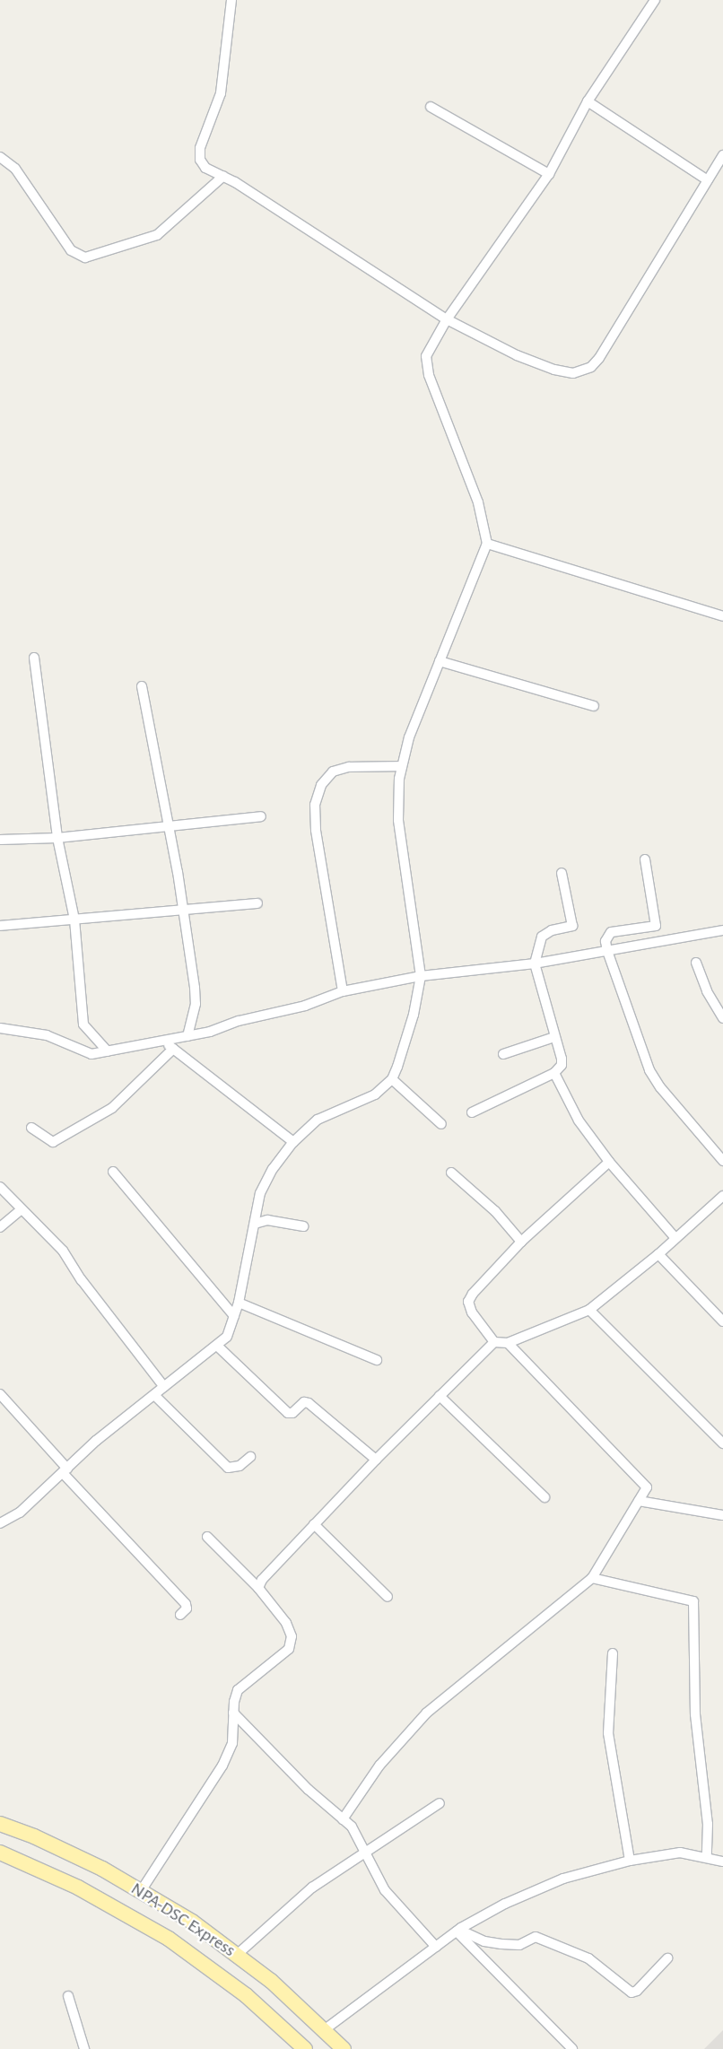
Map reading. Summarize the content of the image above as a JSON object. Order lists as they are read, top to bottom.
{
  "streets": {
    "main road": ["NPA-DSC Express"]
  }
}
